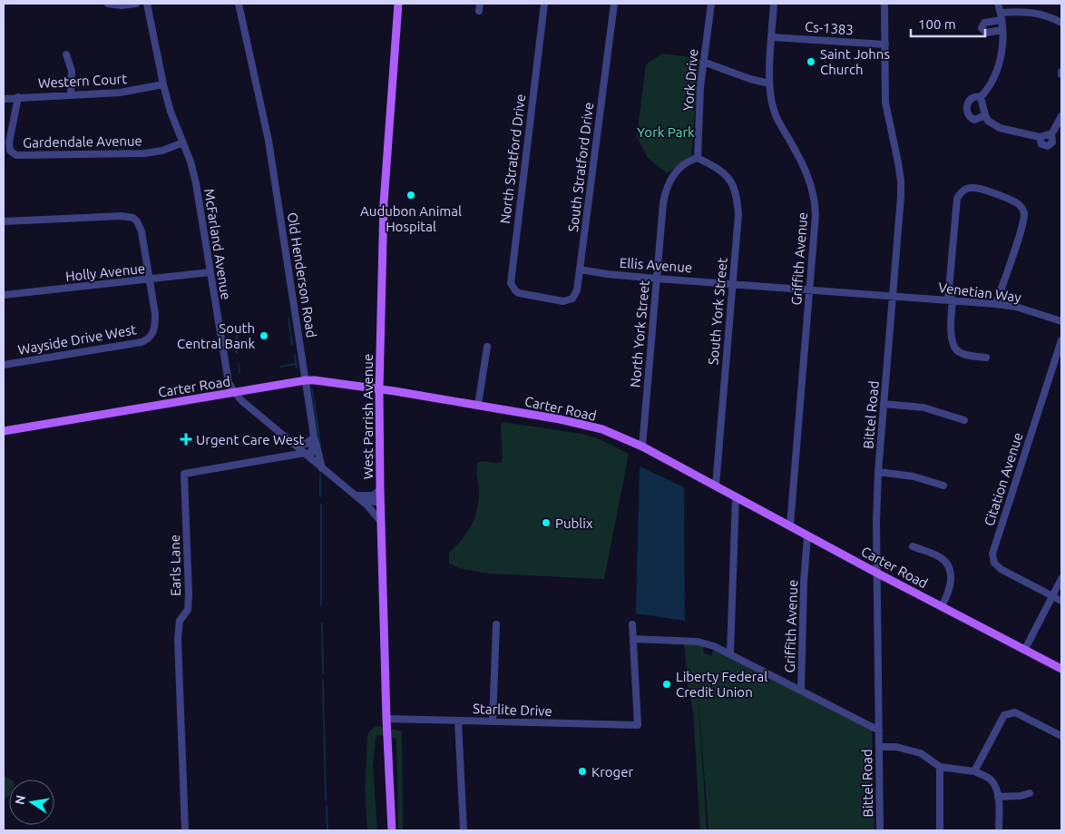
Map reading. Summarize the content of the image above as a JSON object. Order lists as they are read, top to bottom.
{
  "streets": {
    "main road": ["Carter Road", "West Parrish Avenue"],
    "street": [
      "Cs-1383",
      "York Drive",
      "Western Court",
      "Gardendale Avenue",
      "North Stratford Drive",
      "South Stratford Drive",
      "McFarland Avenue",
      "Griffith Avenue",
      "Ellis Avenue",
      "Holly Avenue",
      "Old Henderson Road",
      "Venetian Way",
      "South York Street",
      "North York Street",
      "Wayside Drive West",
      "Bittel Road",
      "Citation Avenue",
      "Earls Lane",
      "Starlite Drive"
    ]
  },
  "crossings": [
    ["Cs-1383", "Griffith Avenue"],
    ["Cs-1383", "Bittel Road"],
    ["York Drive", "South York Street"],
    ["York Drive", "North York Street"],
    ["Western Court", "Gardendale Avenue"],
    ["Western Court", "McFarland Avenue"],
    ["Gardendale Avenue", "McFarland Avenue"],
    ["North Stratford Drive", "South Stratford Drive"],
    ["South Stratford Drive", "Ellis Avenue"],
    ["McFarland Avenue", "Holly Avenue"],
    ["McFarland Avenue", "Old Henderson Road"],
    ["McFarland Avenue", "Carter Road"],
    ["McFarland Avenue", "Earls Lane"],
    ["Griffith Avenue", "Ellis Avenue"],
    ["Griffith Avenue", "Carter Road"],
    ["Ellis Avenue", "Venetian Way"],
    ["Ellis Avenue", "South York Street"],
    ["Ellis Avenue", "North York Street"],
    ["Ellis Avenue", "Bittel Road"],
    ["Holly Avenue", "Wayside Drive West"],
    ["Old Henderson Road", "Carter Road"],
    ["Old Henderson Road", "Earls Lane"],
    ["Venetian Way", "Bittel Road"],
    ["South York Street", "North York Street"],
    ["South York Street", "Carter Road"],
    ["North York Street", "Carter Road"],
    ["Carter Road", "Bittel Road"],
    ["Carter Road", "West Parrish Avenue"],
    ["West Parrish Avenue", "Starlite Drive"]
  ],
  "parks": ["York Park"],
  "places": {
    "other": [
      "Saint Johns Church",
      "Audubon Animal Hospital",
      "South Central Bank",
      "Publix",
      "Liberty Federal Credit Union",
      "Kroger"
    ],
    "health": ["Urgent Care West"]
  },
  "scale_bar": "100 m",
  "north": "left"
}
